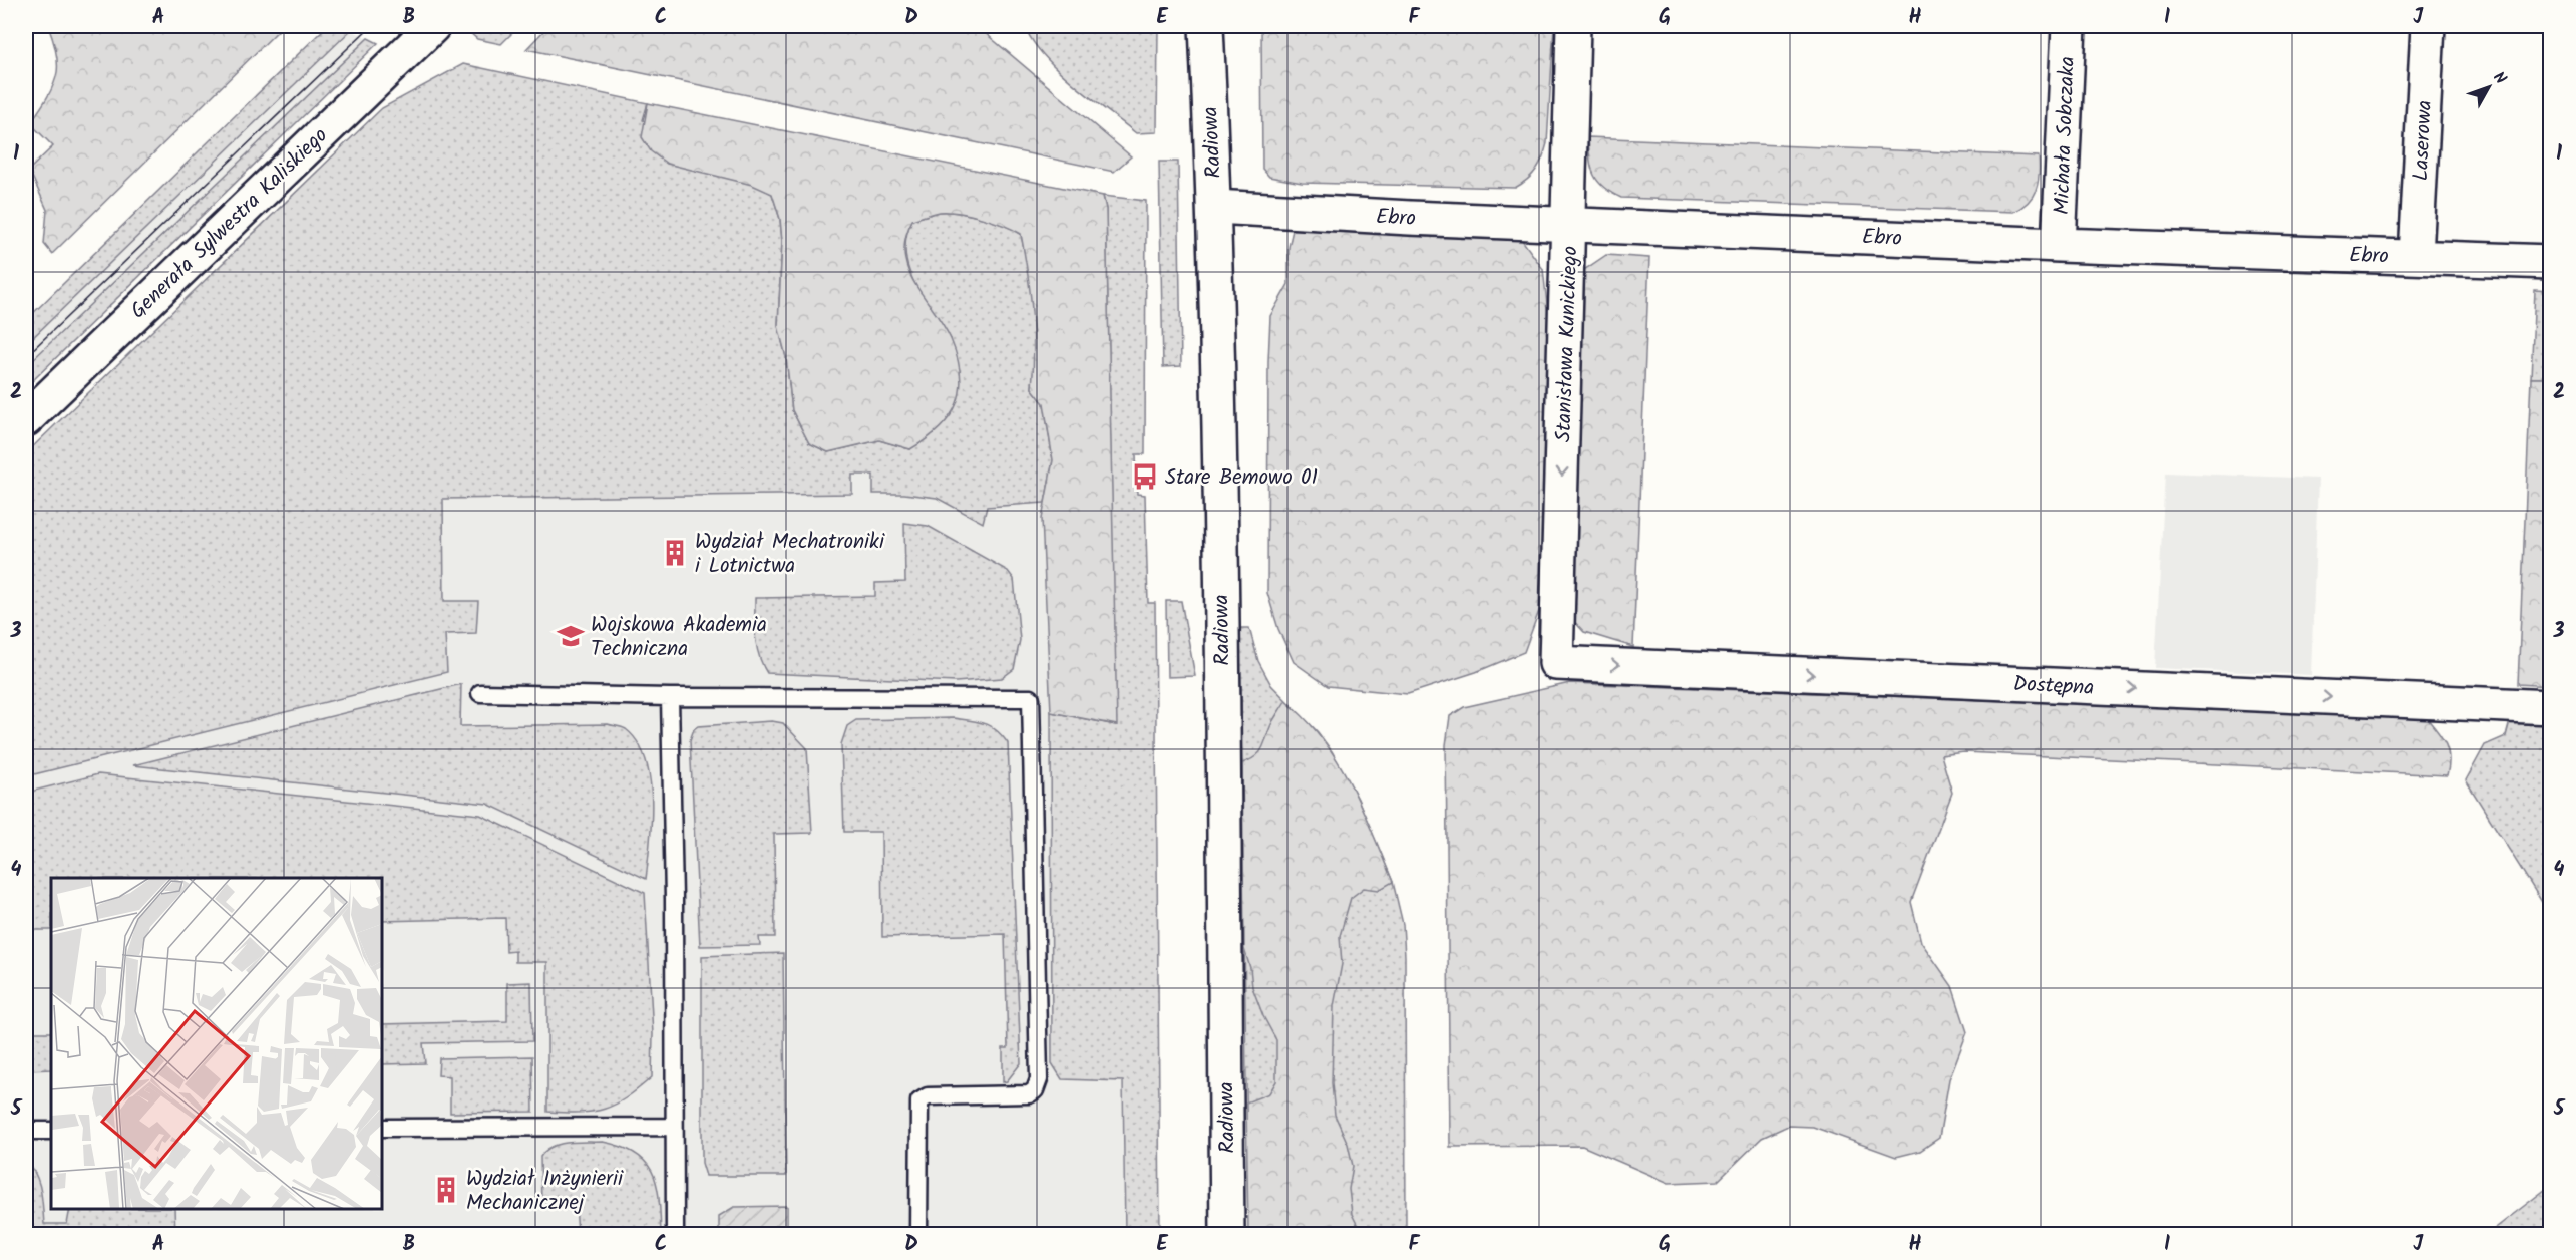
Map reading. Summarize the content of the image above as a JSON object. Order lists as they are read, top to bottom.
{
  "streets": {
    "street": [
      "Michała Sobczaka",
      "Laserowa",
      "Radiowa",
      "Ebro",
      "Generała Sylwestra Kaliskiego",
      "Stanisława Kunickiego",
      "Dostępna"
    ]
  },
  "crossings": [
    ["Michała Sobczaka", "Ebro"],
    ["Laserowa", "Ebro"],
    ["Radiowa", "Ebro"],
    ["Ebro", "Stanisława Kunickiego"],
    ["Stanisława Kunickiego", "Dostępna"]
  ],
  "one_way": ["Stanisława Kunickiego", "Dostępna"],
  "places": {
    "bus stop": ["Stare Bemowo 01"],
    "building": ["Wydział Mechatroniki i Lotnictwa", "Wydział Inżynierii Mechanicznej"],
    "school or university": ["Wojskowa Akademia Techniczna"]
  },
  "north": "top right",
  "grid": {
    "columns": [
      "A",
      "B",
      "C",
      "D",
      "E",
      "F",
      "G",
      "H",
      "I",
      "J"
    ],
    "rows": [
      "1",
      "2",
      "3",
      "4",
      "5"
    ]
  }
}
